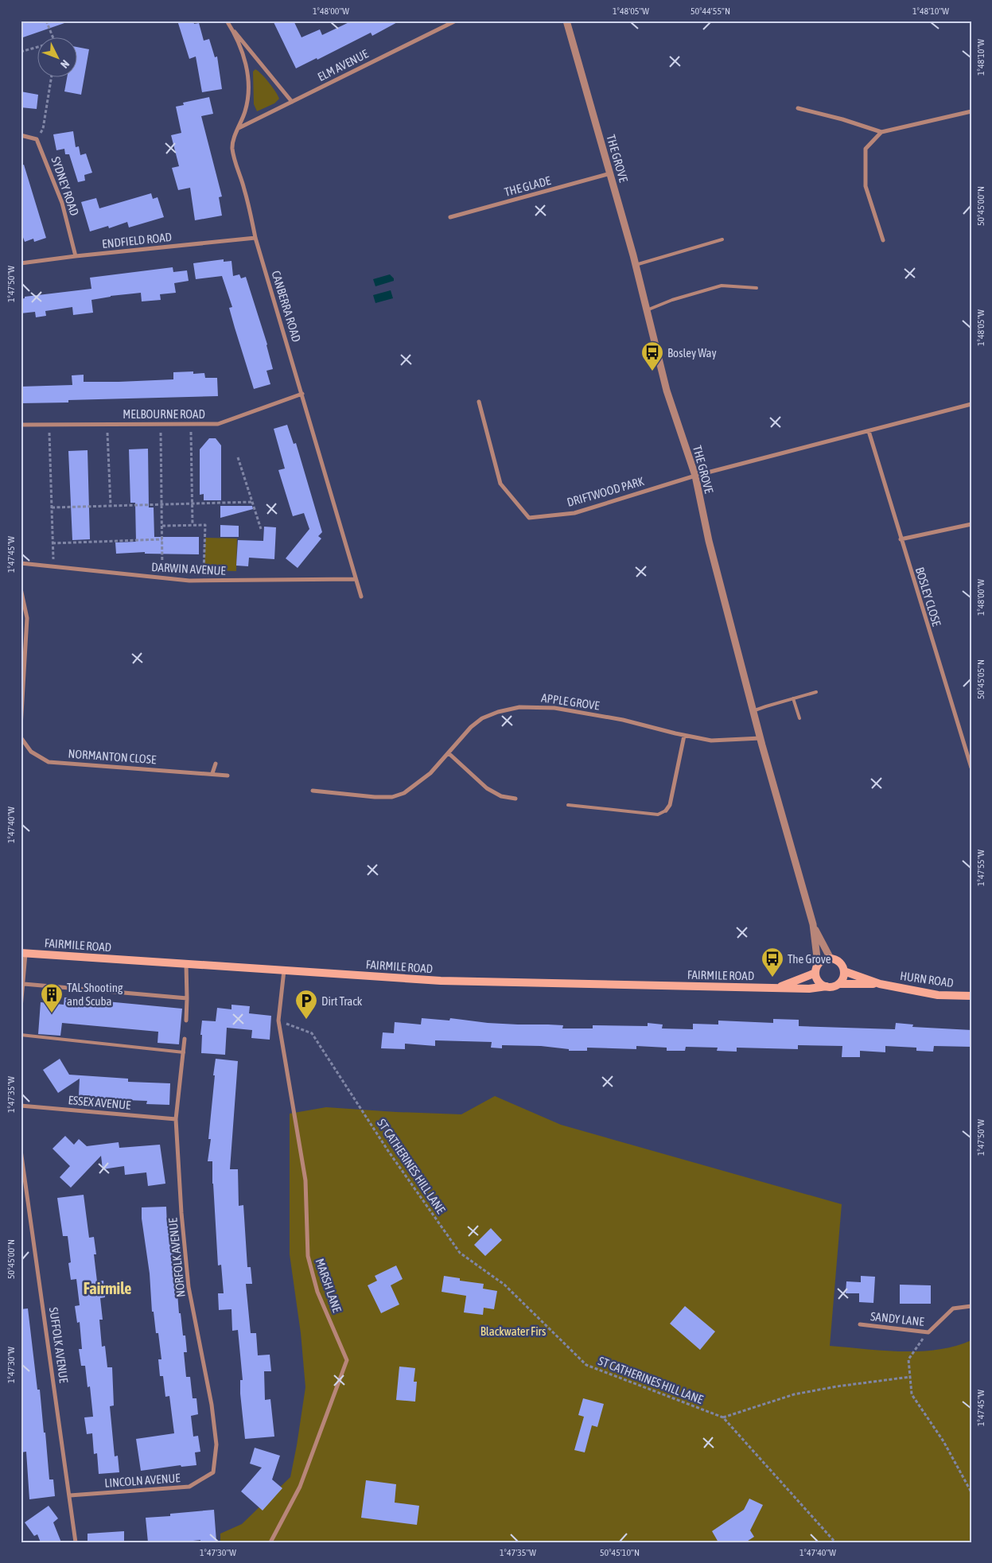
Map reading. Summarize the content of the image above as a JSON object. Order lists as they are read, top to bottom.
{
  "streets": {
    "main road": ["FAIRMILE ROAD", "HURN ROAD"],
    "street": [
      "ELM AVENUE",
      "THE GROVE",
      "SYDNEY ROAD",
      "THE GLADE",
      "ENDFIELD ROAD",
      "CANBERRA ROAD",
      "MELBOURNE ROAD",
      "DRIFTWOOD PARK",
      "DARWIN AVENUE",
      "BOSLEY CLOSE",
      "APPLE GROVE",
      "NORMANTON CLOSE",
      "ESSEX AVENUE",
      "NORFOLK AVENUE",
      "MARSH LANE",
      "SANDY LANE",
      "SUFFOLK AVENUE",
      "LINCOLN AVENUE"
    ],
    "path": ["ST CATHERINES HILL LANE"]
  },
  "crossings": [
    ["ELM AVENUE", "CANBERRA ROAD"],
    ["THE GROVE", "THE GLADE"],
    ["THE GROVE", "DRIFTWOOD PARK"],
    ["THE GROVE", "APPLE GROVE"],
    ["THE GROVE", "FAIRMILE ROAD"],
    ["THE GROVE", "HURN ROAD"],
    ["SYDNEY ROAD", "ENDFIELD ROAD"],
    ["ENDFIELD ROAD", "CANBERRA ROAD"],
    ["CANBERRA ROAD", "MELBOURNE ROAD"],
    ["CANBERRA ROAD", "DARWIN AVENUE"],
    ["FAIRMILE ROAD", "HURN ROAD"],
    ["FAIRMILE ROAD", "MARSH LANE"],
    ["ESSEX AVENUE", "NORFOLK AVENUE"],
    ["ST CATHERINES HILL LANE", "MARSH LANE"],
    ["NORFOLK AVENUE", "LINCOLN AVENUE"],
    ["SUFFOLK AVENUE", "LINCOLN AVENUE"]
  ],
  "districts": ["Fairmile"],
  "parks": ["Blackwater Firs"],
  "places": {
    "bus stop": ["Bosley Way", "The Grove"],
    "building": ["TAL Shooting and Scuba"],
    "parking": ["Dirt Track"]
  },
  "north": "bottom right",
  "coordinates": [
    "1°48'00\"W",
    "1°48'05\"W",
    "50°44'55\"N",
    "1°48'10\"W",
    "50°45'00\"N",
    "1°47'50\"W",
    "1°47'45\"W",
    "50°45'05\"N",
    "1°47'40\"W",
    "1°47'55\"W",
    "1°47'35\"W",
    "1°47'30\"W",
    "50°45'10\"N"
  ]
}
